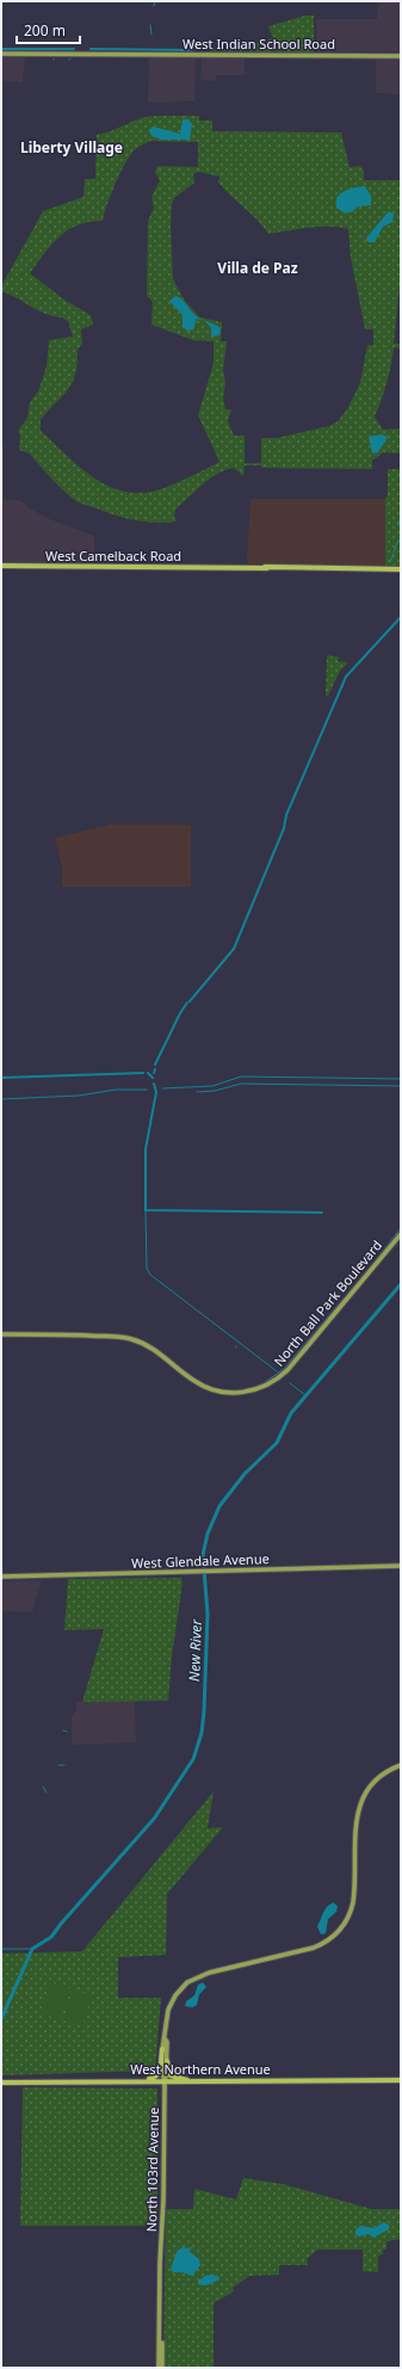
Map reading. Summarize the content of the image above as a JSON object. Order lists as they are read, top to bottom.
{
  "streets": {
    "main road": [
      "West Indian School Road",
      "West Camelback Road",
      "North Ball Park Boulevard",
      "West Glendale Avenue",
      "West Northern Avenue",
      "North 103rd Avenue"
    ]
  },
  "crossings": [
    ["West Northern Avenue", "North 103rd Avenue"]
  ],
  "districts": ["Liberty Village", "Villa de Paz"],
  "water": ["New River"],
  "scale_bar": "200 m"
}
